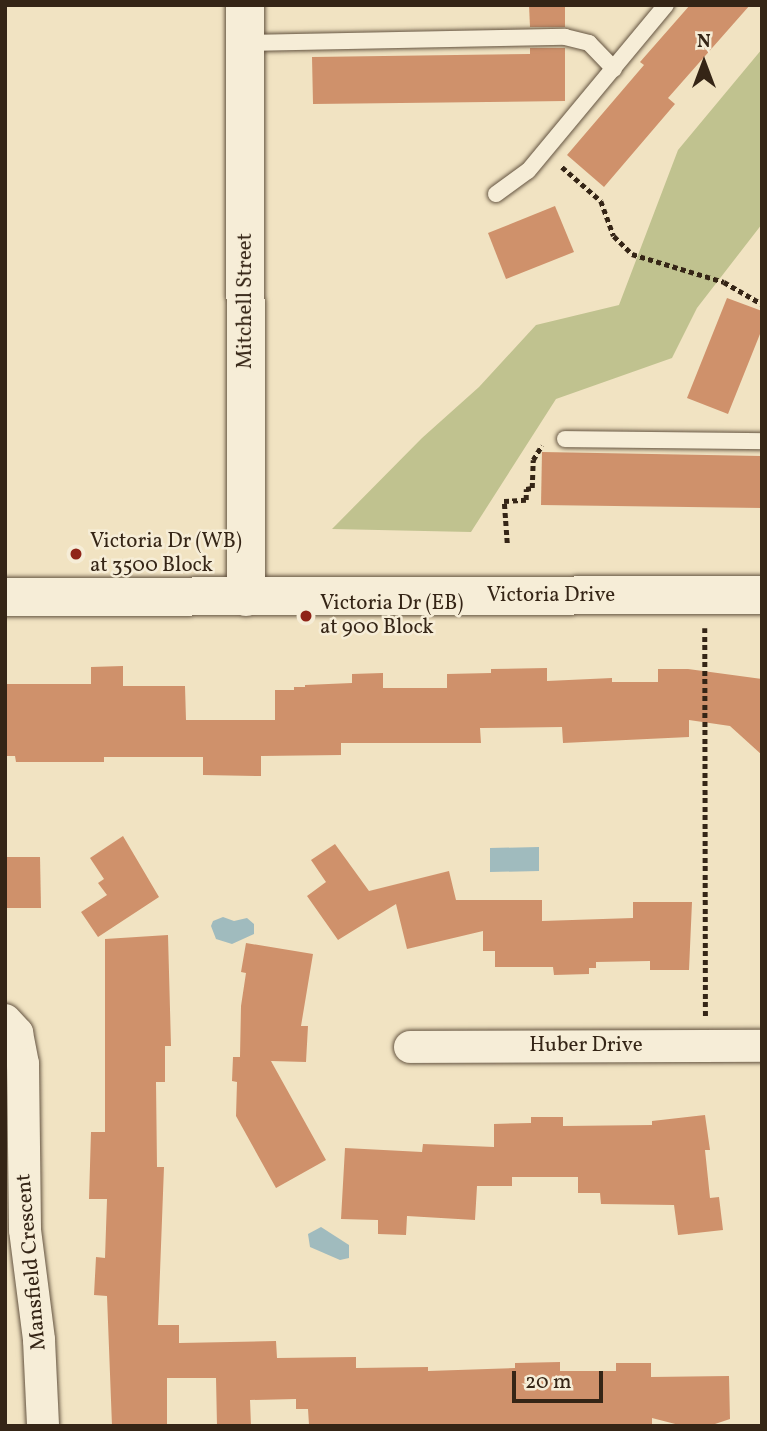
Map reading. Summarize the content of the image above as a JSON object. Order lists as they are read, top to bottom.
{
  "streets": {
    "main road": ["Mitchell Street", "Victoria Drive"],
    "street": ["Huber Drive", "Mansfield Crescent"]
  },
  "crossings": [
    ["Mitchell Street", "Victoria Drive"]
  ],
  "places": ["Victoria Dr (WB) at 3500 Block", "Victoria Dr (EB) at 900 Block"],
  "scale_bar": "20 m",
  "north": "top"
}
